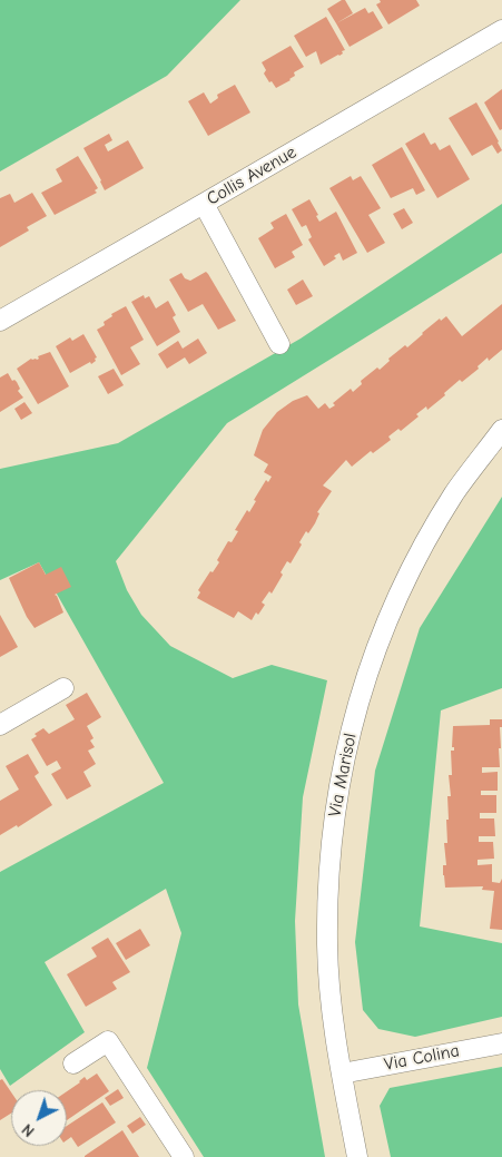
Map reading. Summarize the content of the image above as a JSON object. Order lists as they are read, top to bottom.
{
  "streets": {
    "street": ["Collis Avenue", "Via Marisol", "Via Colina"]
  },
  "crossings": [
    ["Via Marisol", "Via Colina"]
  ],
  "north": "bottom left"
}
